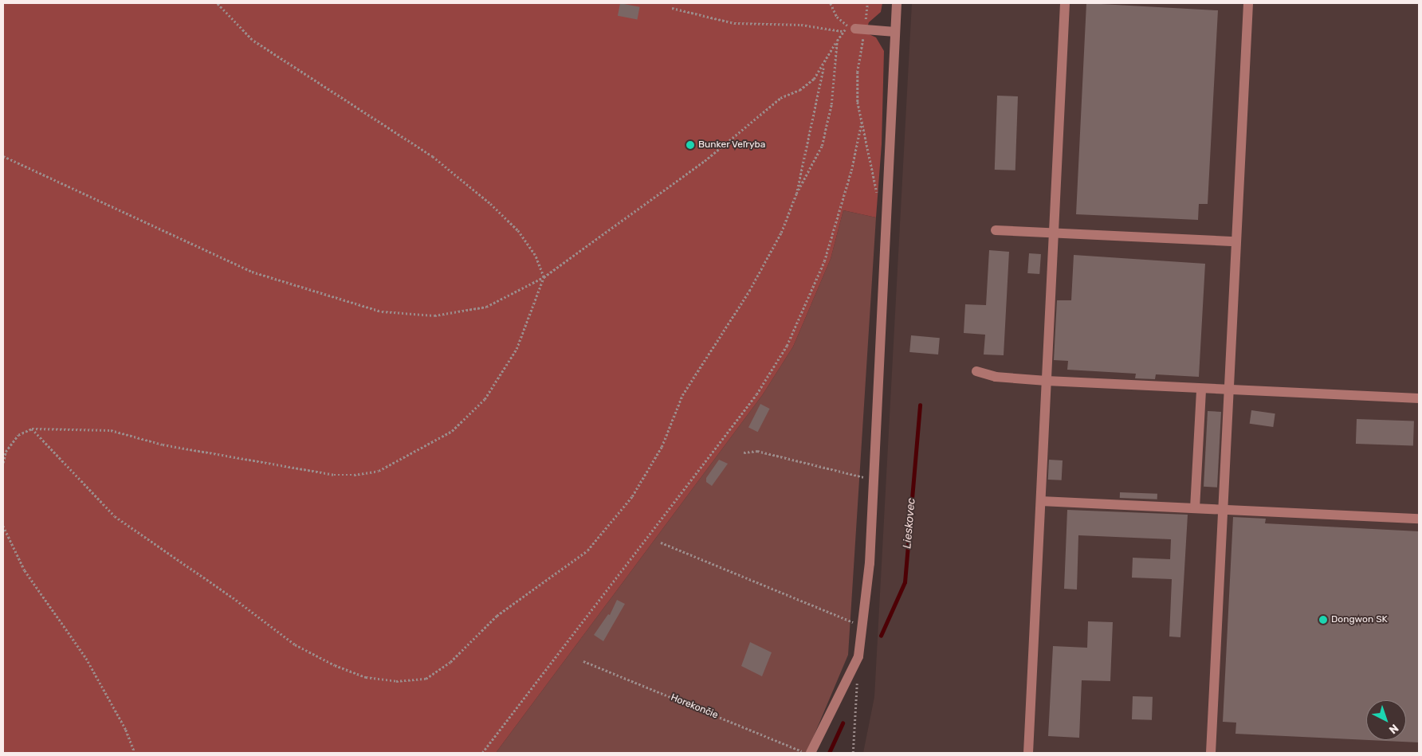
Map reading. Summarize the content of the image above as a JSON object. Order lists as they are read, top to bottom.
{
  "streets": {
    "path": ["Horekončie"]
  },
  "water": ["Lieskovec"],
  "places": ["Bunker Veľryba", "Dongwon SK"],
  "north": "bottom right"
}
